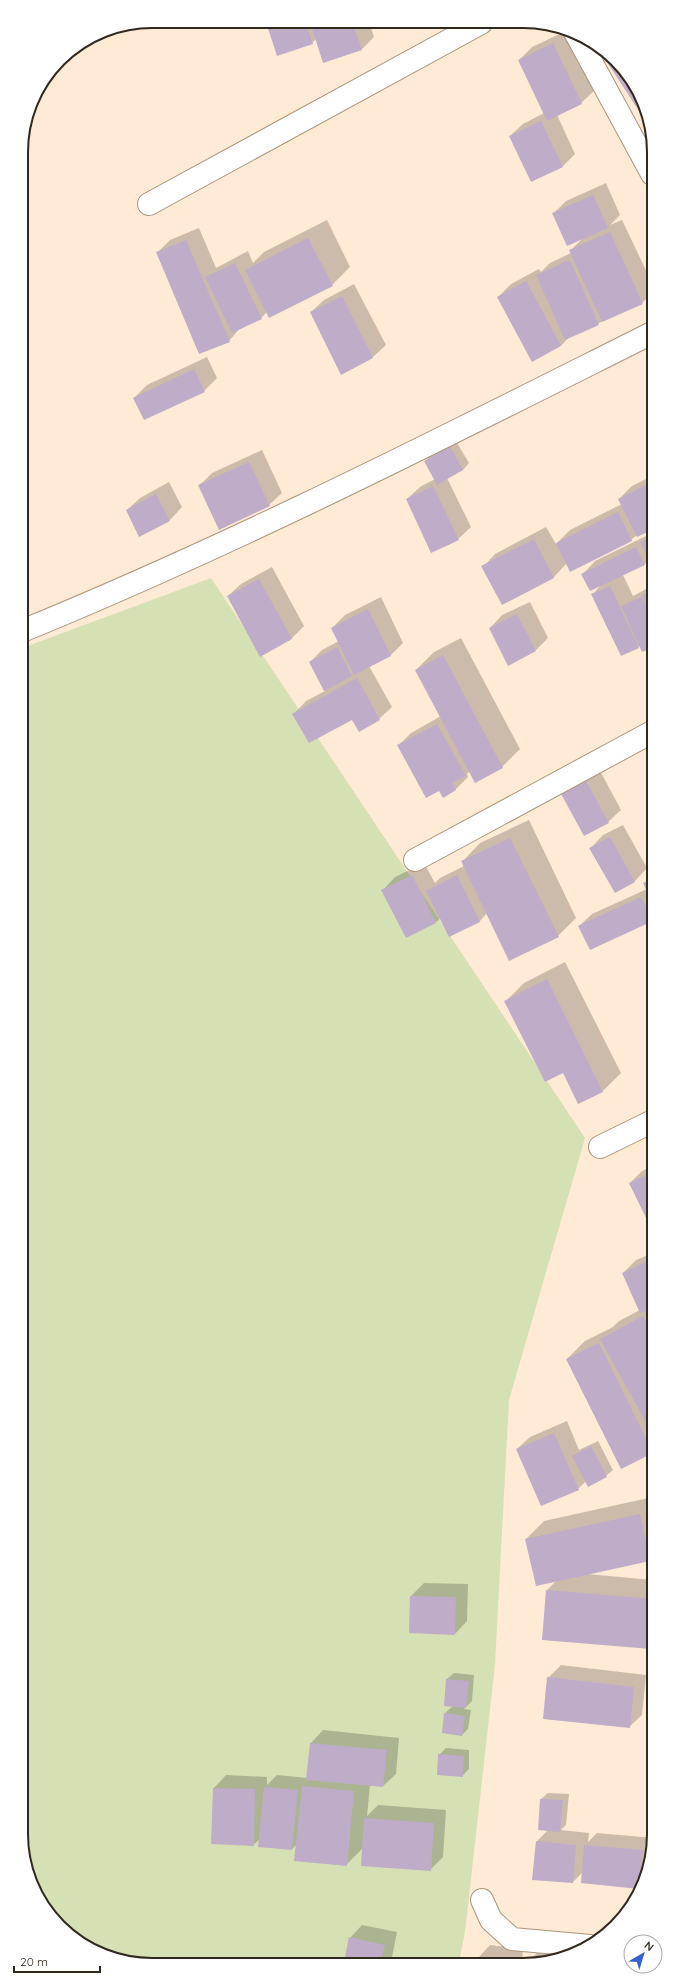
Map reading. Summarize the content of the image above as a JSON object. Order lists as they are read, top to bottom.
{
  "scale_bar": "20 m",
  "north": "top right"
}
